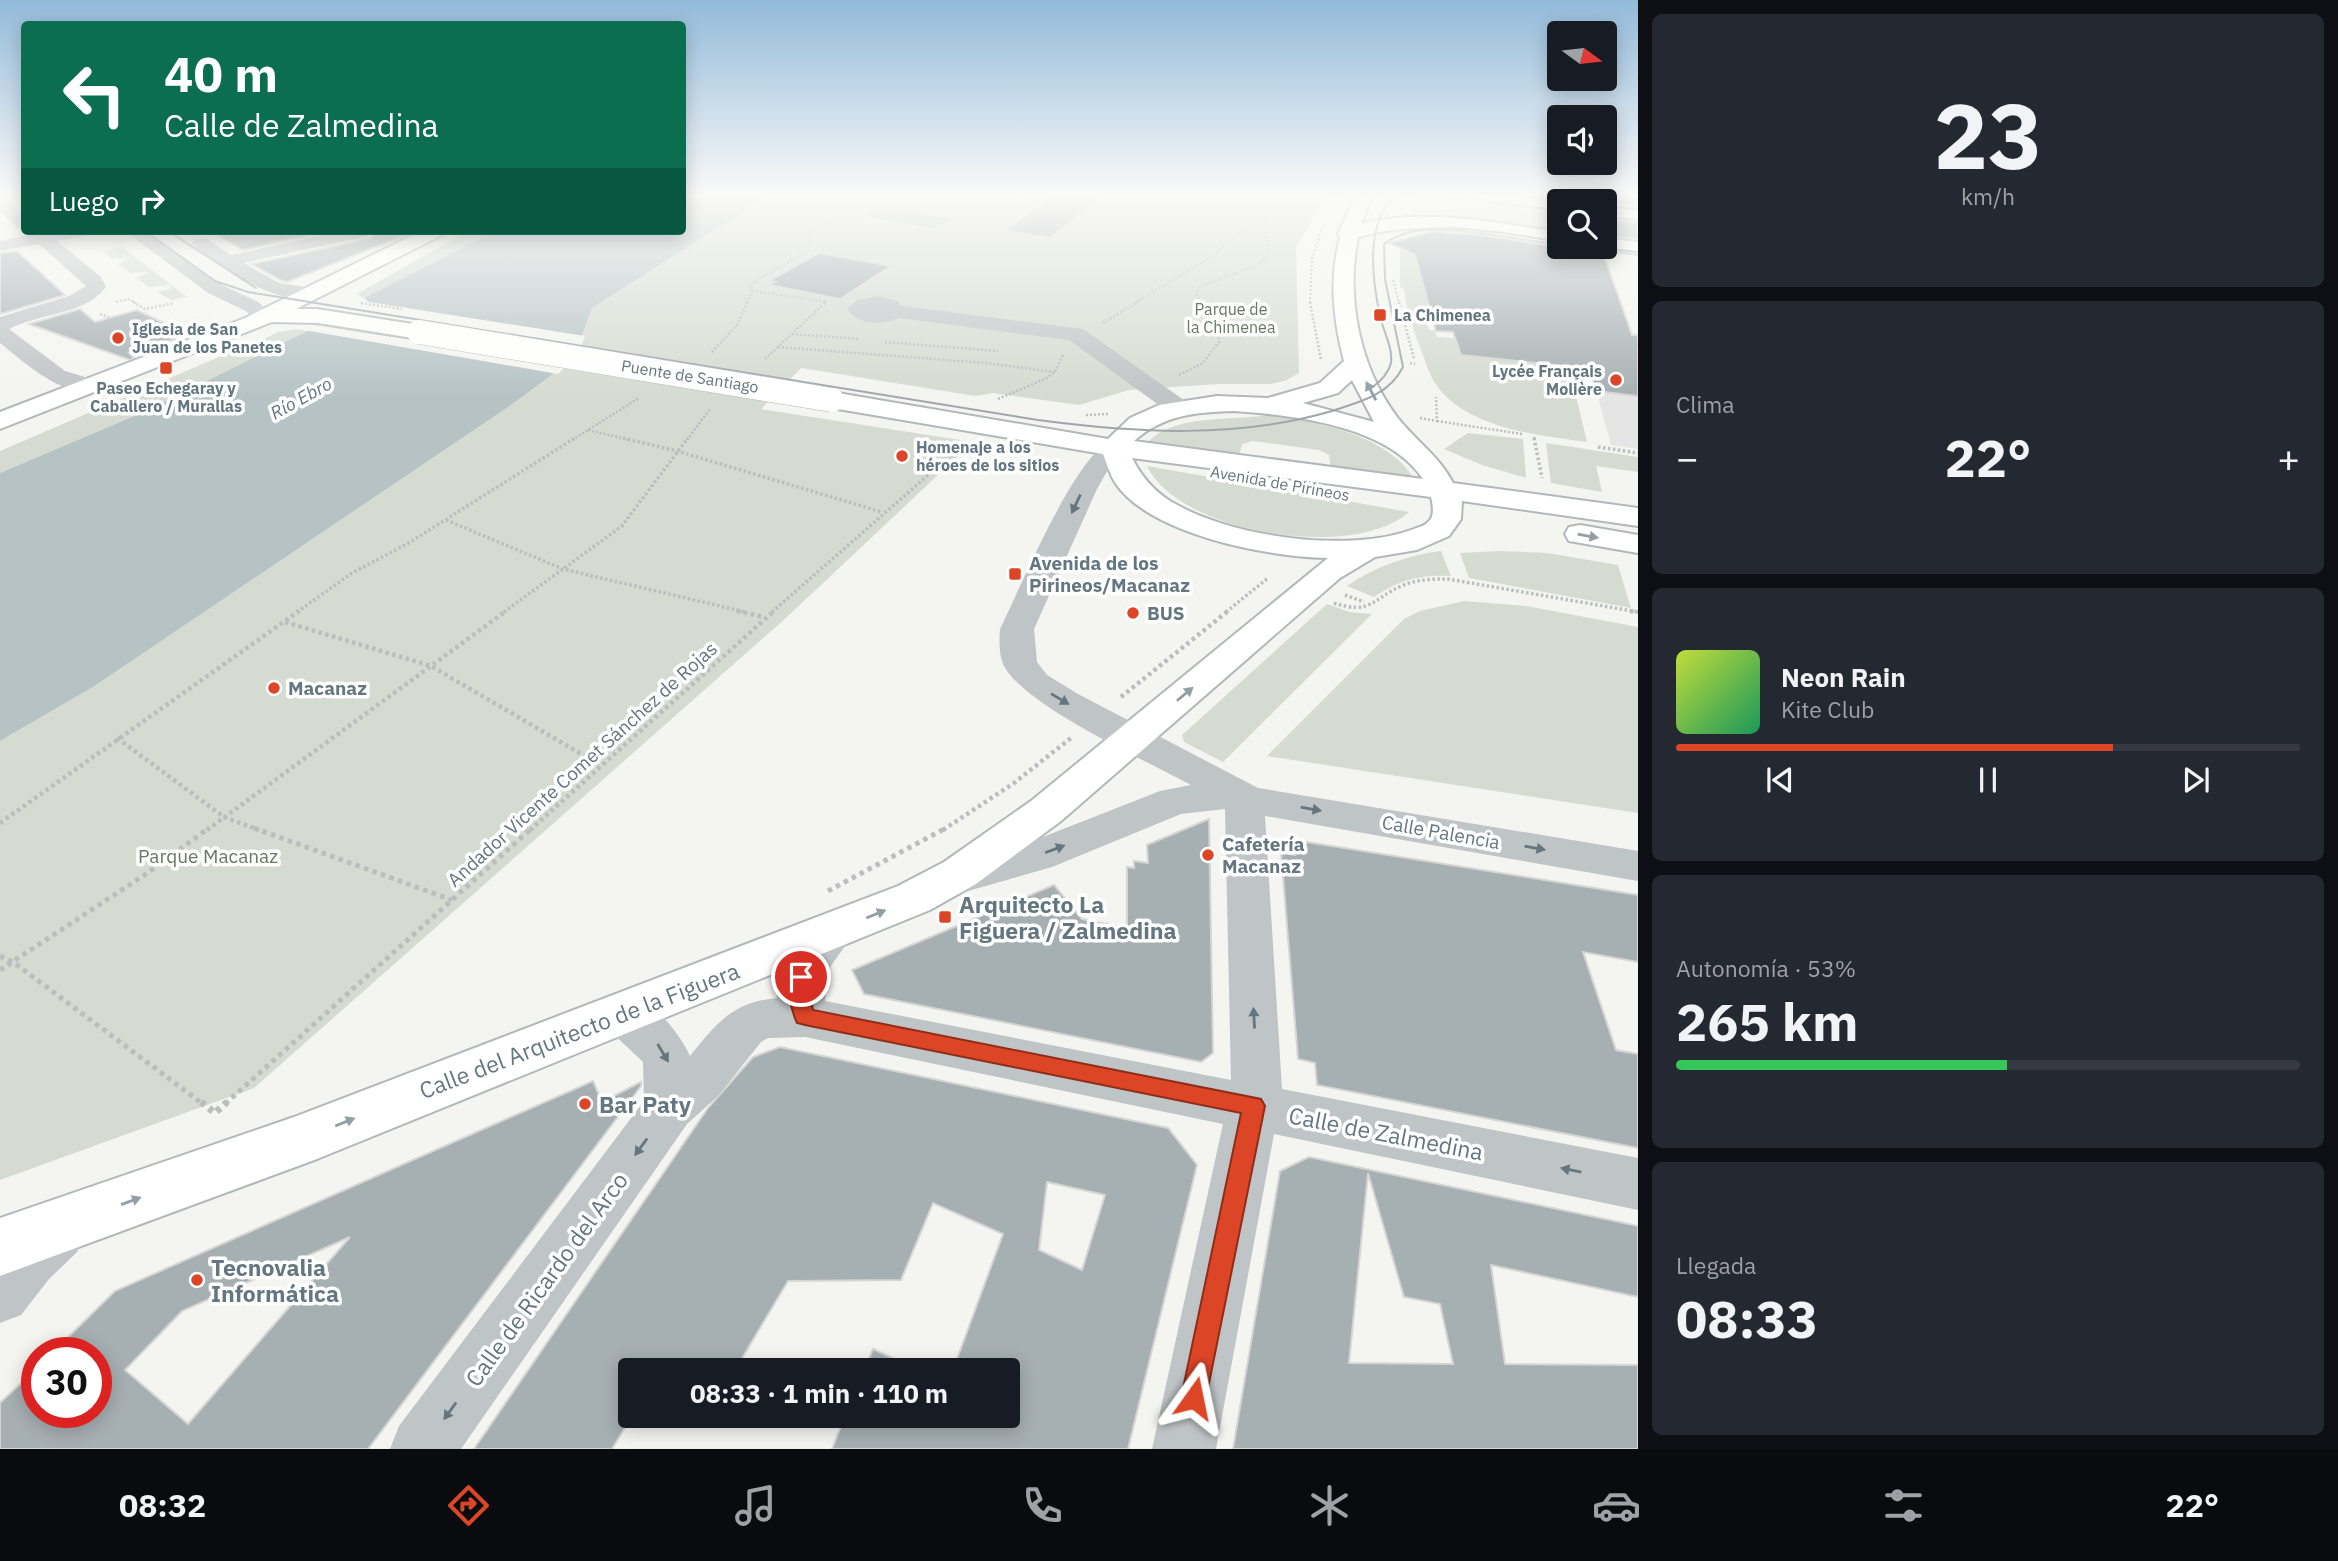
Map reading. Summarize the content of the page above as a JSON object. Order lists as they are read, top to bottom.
{
  "streets": {
    "main road": ["Puente de Santiago", "Avenida de Pirineos", "Calle del Arquitecto de la Figuera"],
    "street": ["Calle Palencia", "Calle de Zalmedina", "Calle de Ricardo del Arco"],
    "path": ["Andador Vicente Comet Sánchez de Rojas"]
  },
  "crossings": [
    ["Puente de Santiago", "Avenida de Pirineos"],
    ["Calle Palencia", "Calle del Arquitecto de la Figuera"],
    ["Calle de Zalmedina", "Calle de Ricardo del Arco"]
  ],
  "one_way": [
    "Calle Palencia",
    "Calle del Arquitecto de la Figuera",
    "Calle de Zalmedina",
    "Calle de Ricardo del Arco"
  ],
  "water": ["Río Ebro"],
  "parks": ["Parque de la Chimenea", "Parque Macanaz"],
  "places": {
    "transit": [
      "La Chimenea",
      "Paseo Echegaray y Caballero / Murallas",
      "Avenida de los Pirineos/Macanaz",
      "Arquitecto La Figuera / Zalmedina"
    ],
    "other": [
      "Iglesia de San Juan de los Panetes",
      "Lycée Français Molière",
      "Homenaje a los héroes de los sitios",
      "BUS",
      "Macanaz",
      "Cafetería Macanaz",
      "Bar Paty",
      "Tecnovalia Informática"
    ]
  },
  "north": "right",
  "page": {
    "tile": [
      ["23", "km/h"],
      "Clima",
      ["Autonomía · 53%", "265 km"],
      ["Llegada", "08:33"]
    ],
    "turn": ["40 m", "Calle de Zalmedina"],
    "then": "Luego",
    "heat": ["−", "22°", "+"],
    "song": ["Neon Rain", "Kite Club"],
    "limit": "30",
    "trip": "08:33 · 1 min · 110 m",
    "tabs": ["08:32", "22°"]
  }
}
